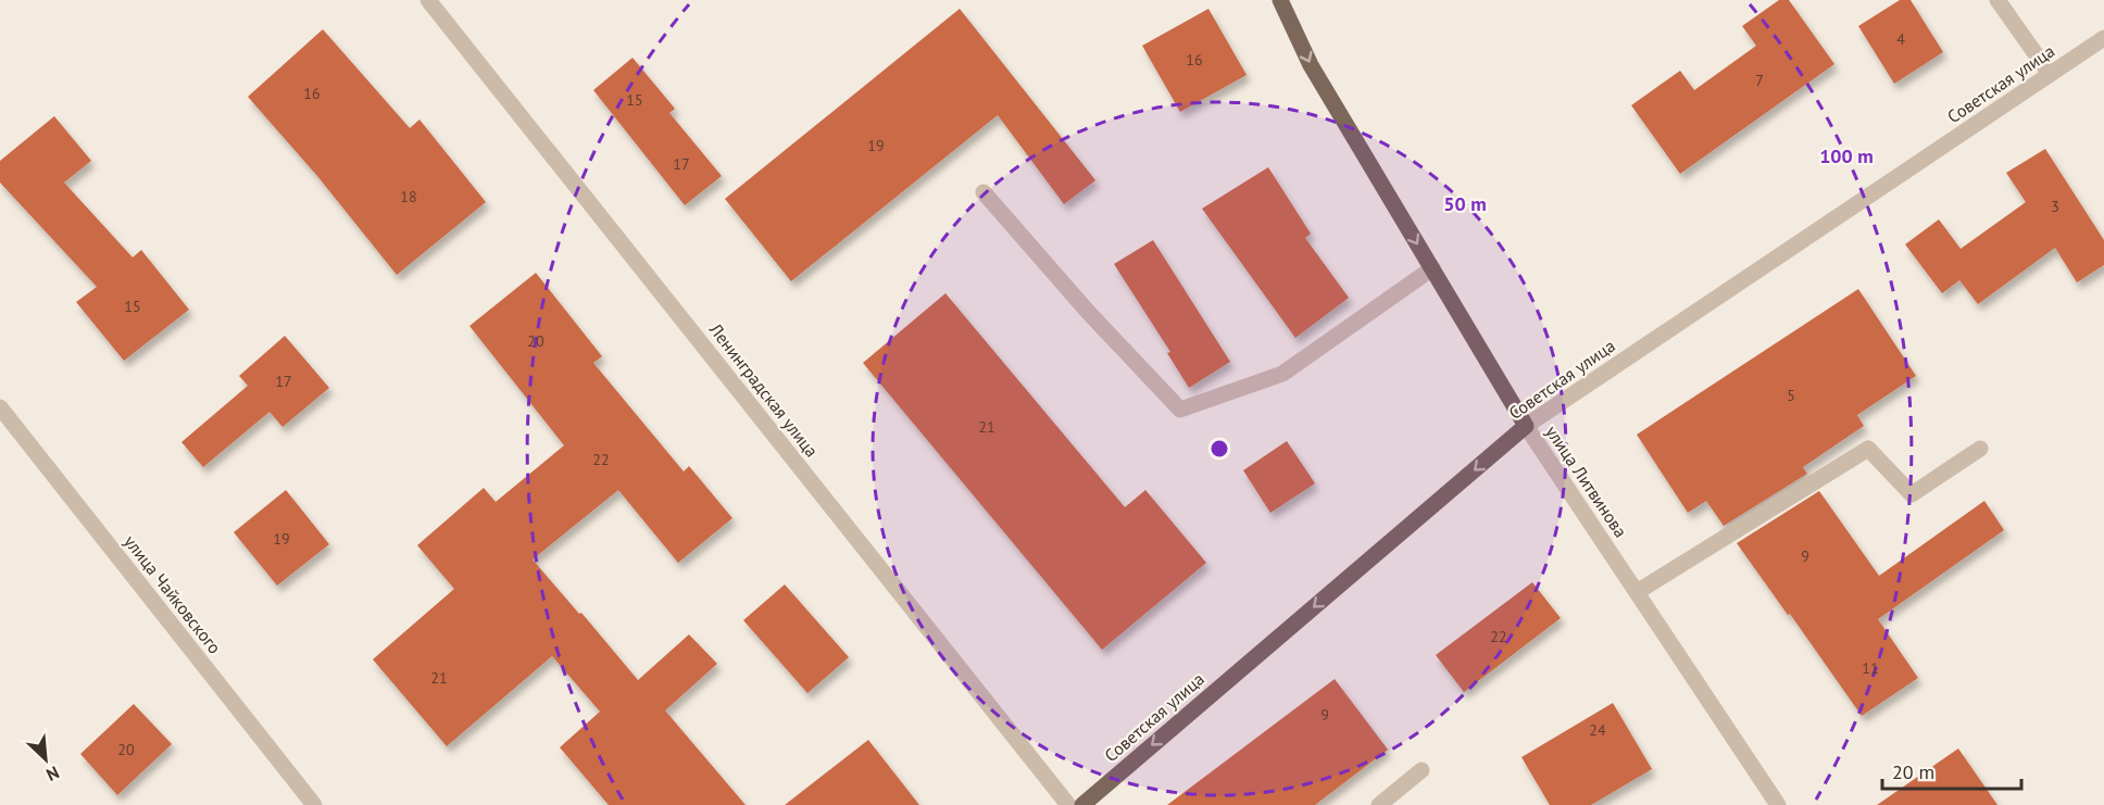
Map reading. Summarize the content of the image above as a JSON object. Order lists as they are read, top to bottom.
{
  "streets": {
    "main road": ["Советская улица", "улица Литвинова"],
    "street": ["Ленинградская улица", "улица Чайковского"]
  },
  "crossings": [
    ["Советская улица", "улица Литвинова"]
  ],
  "one_way": ["Советская улица"],
  "house_numbers": [
    "4",
    "16",
    "7",
    "16",
    "15",
    "19",
    "17",
    "18",
    "3",
    "15",
    "20",
    "17",
    "5",
    "21",
    "22",
    "19",
    "9",
    "22",
    "11",
    "21",
    "9",
    "24",
    "20"
  ],
  "scale_bar": "20 m",
  "north": "bottom right",
  "rings": ["100 m", "50 m"]
}
